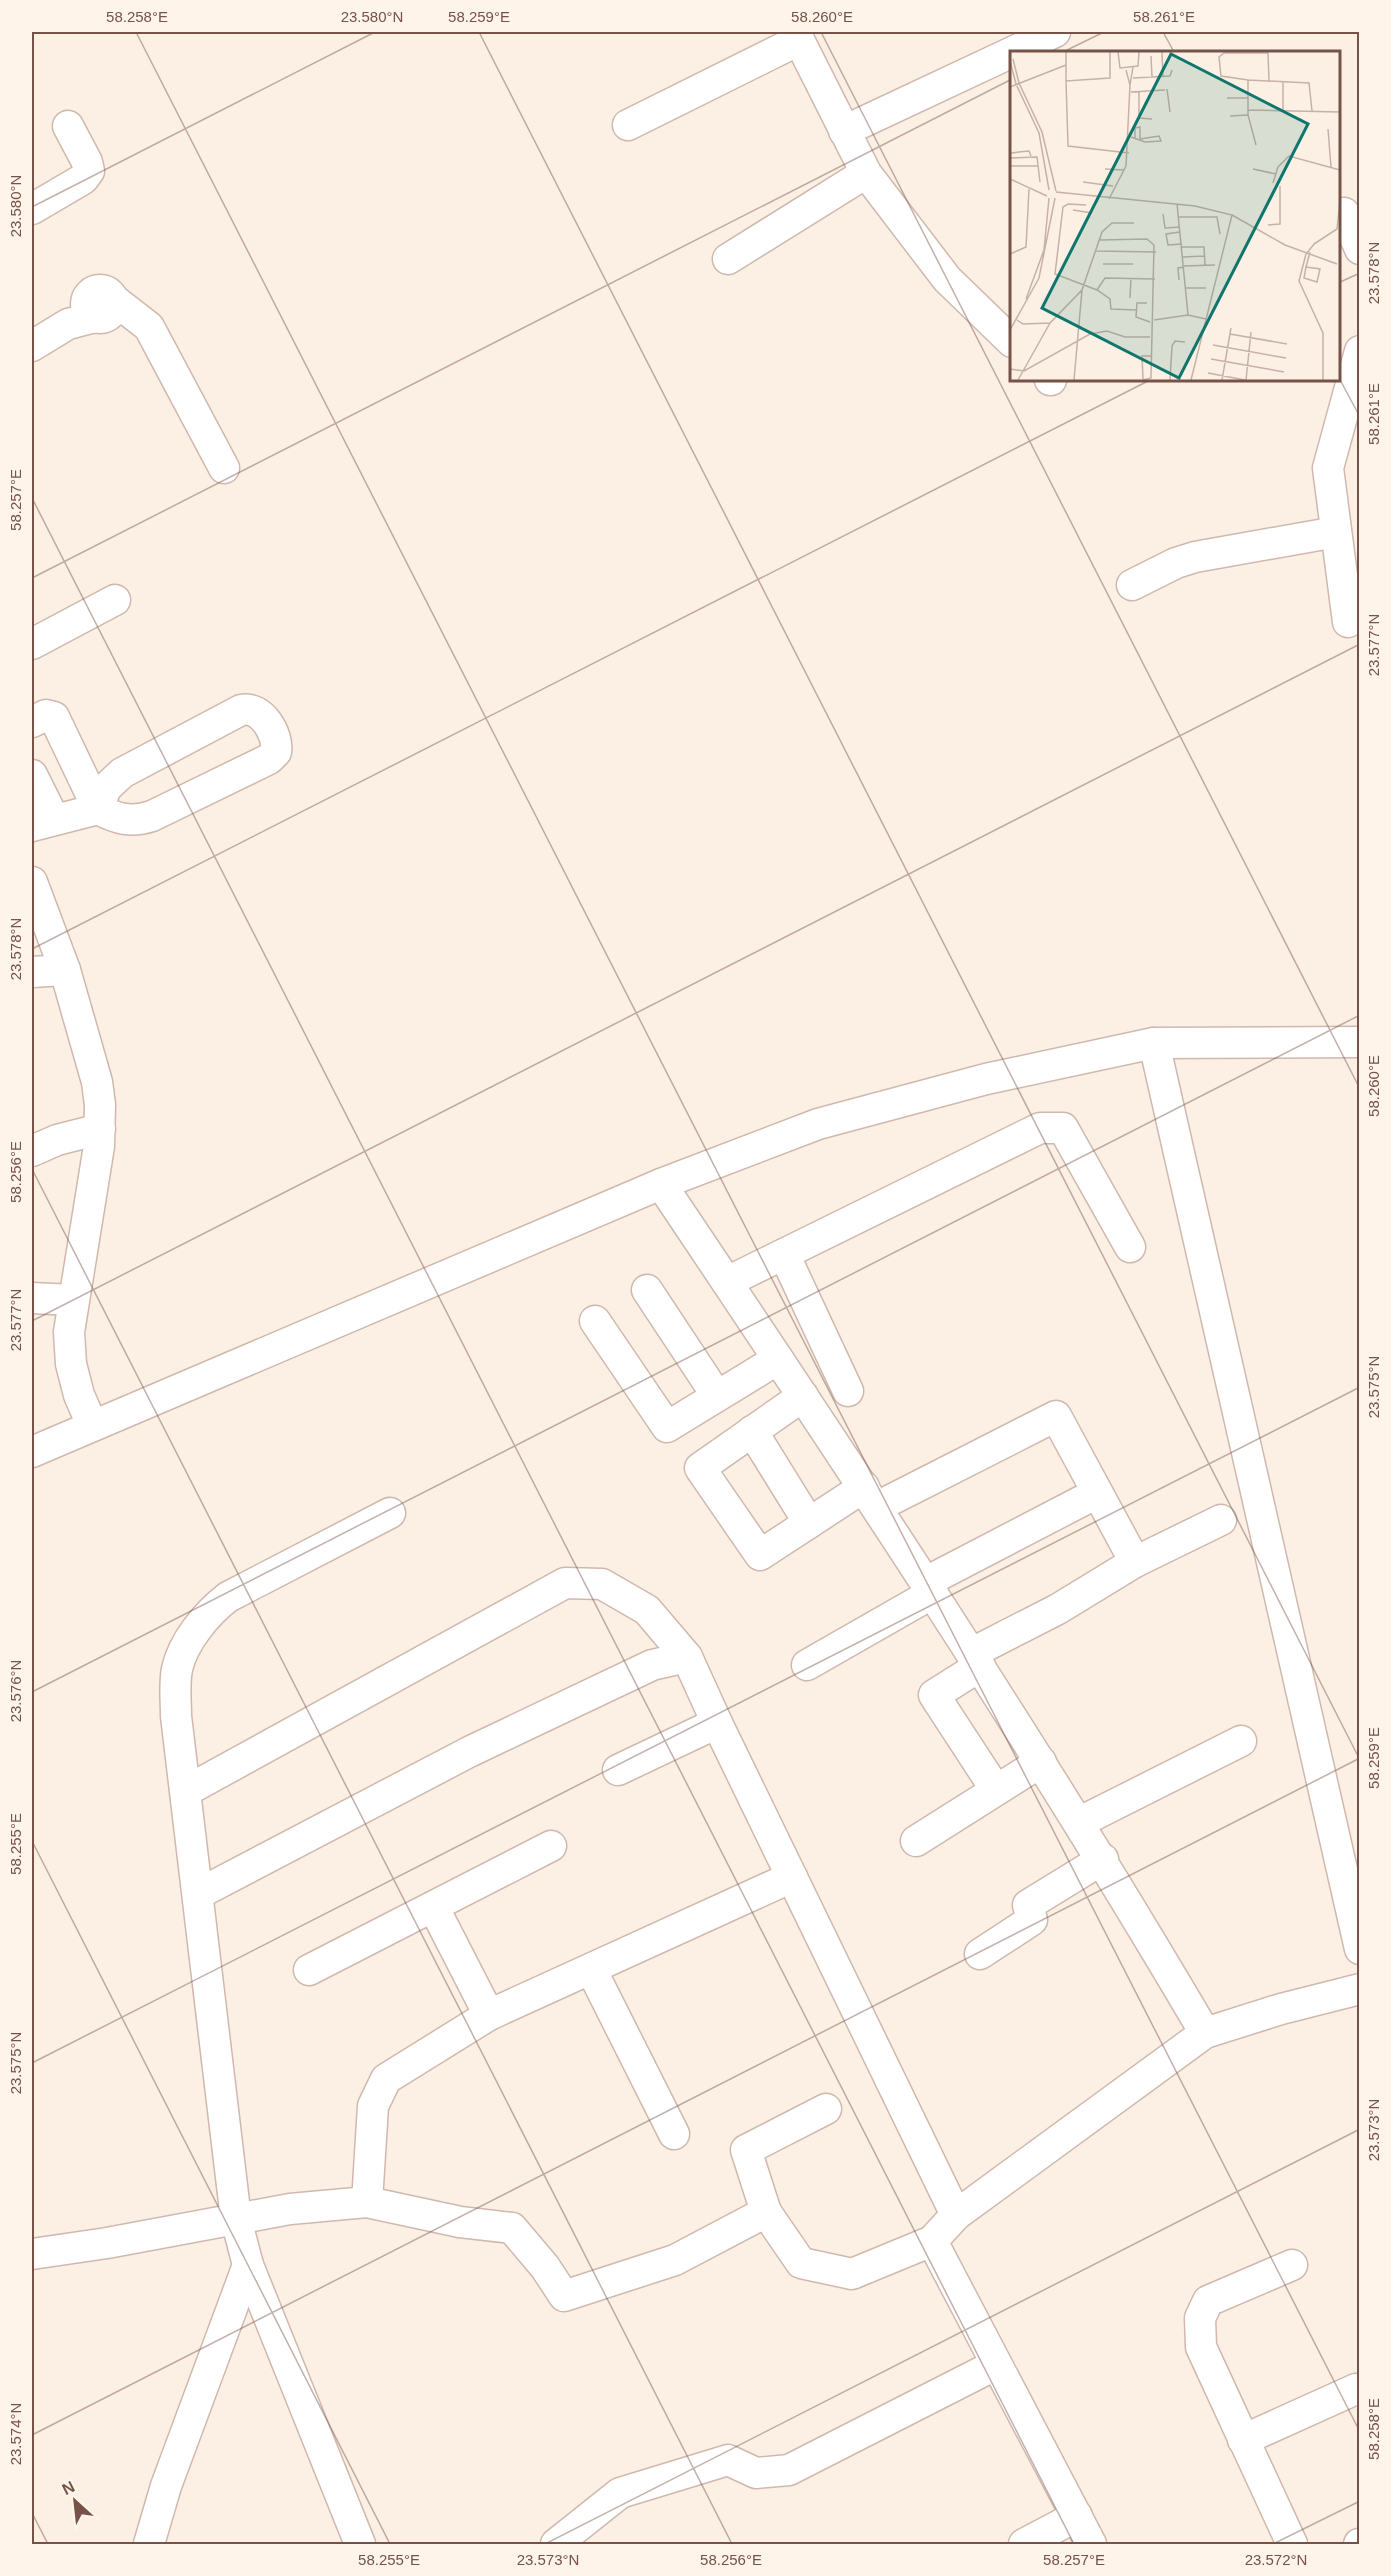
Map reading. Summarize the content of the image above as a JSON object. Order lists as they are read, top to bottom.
{
  "north": "top left",
  "coordinates": [
    "58.258°E",
    "23.580°N",
    "58.259°E",
    "58.260°E",
    "58.261°E",
    "23.578°N",
    "58.257°E",
    "23.577°N",
    "58.256°E",
    "23.575°N",
    "23.576°N",
    "58.255°E",
    "23.573°N",
    "23.574°N",
    "23.572°N"
  ]
}
